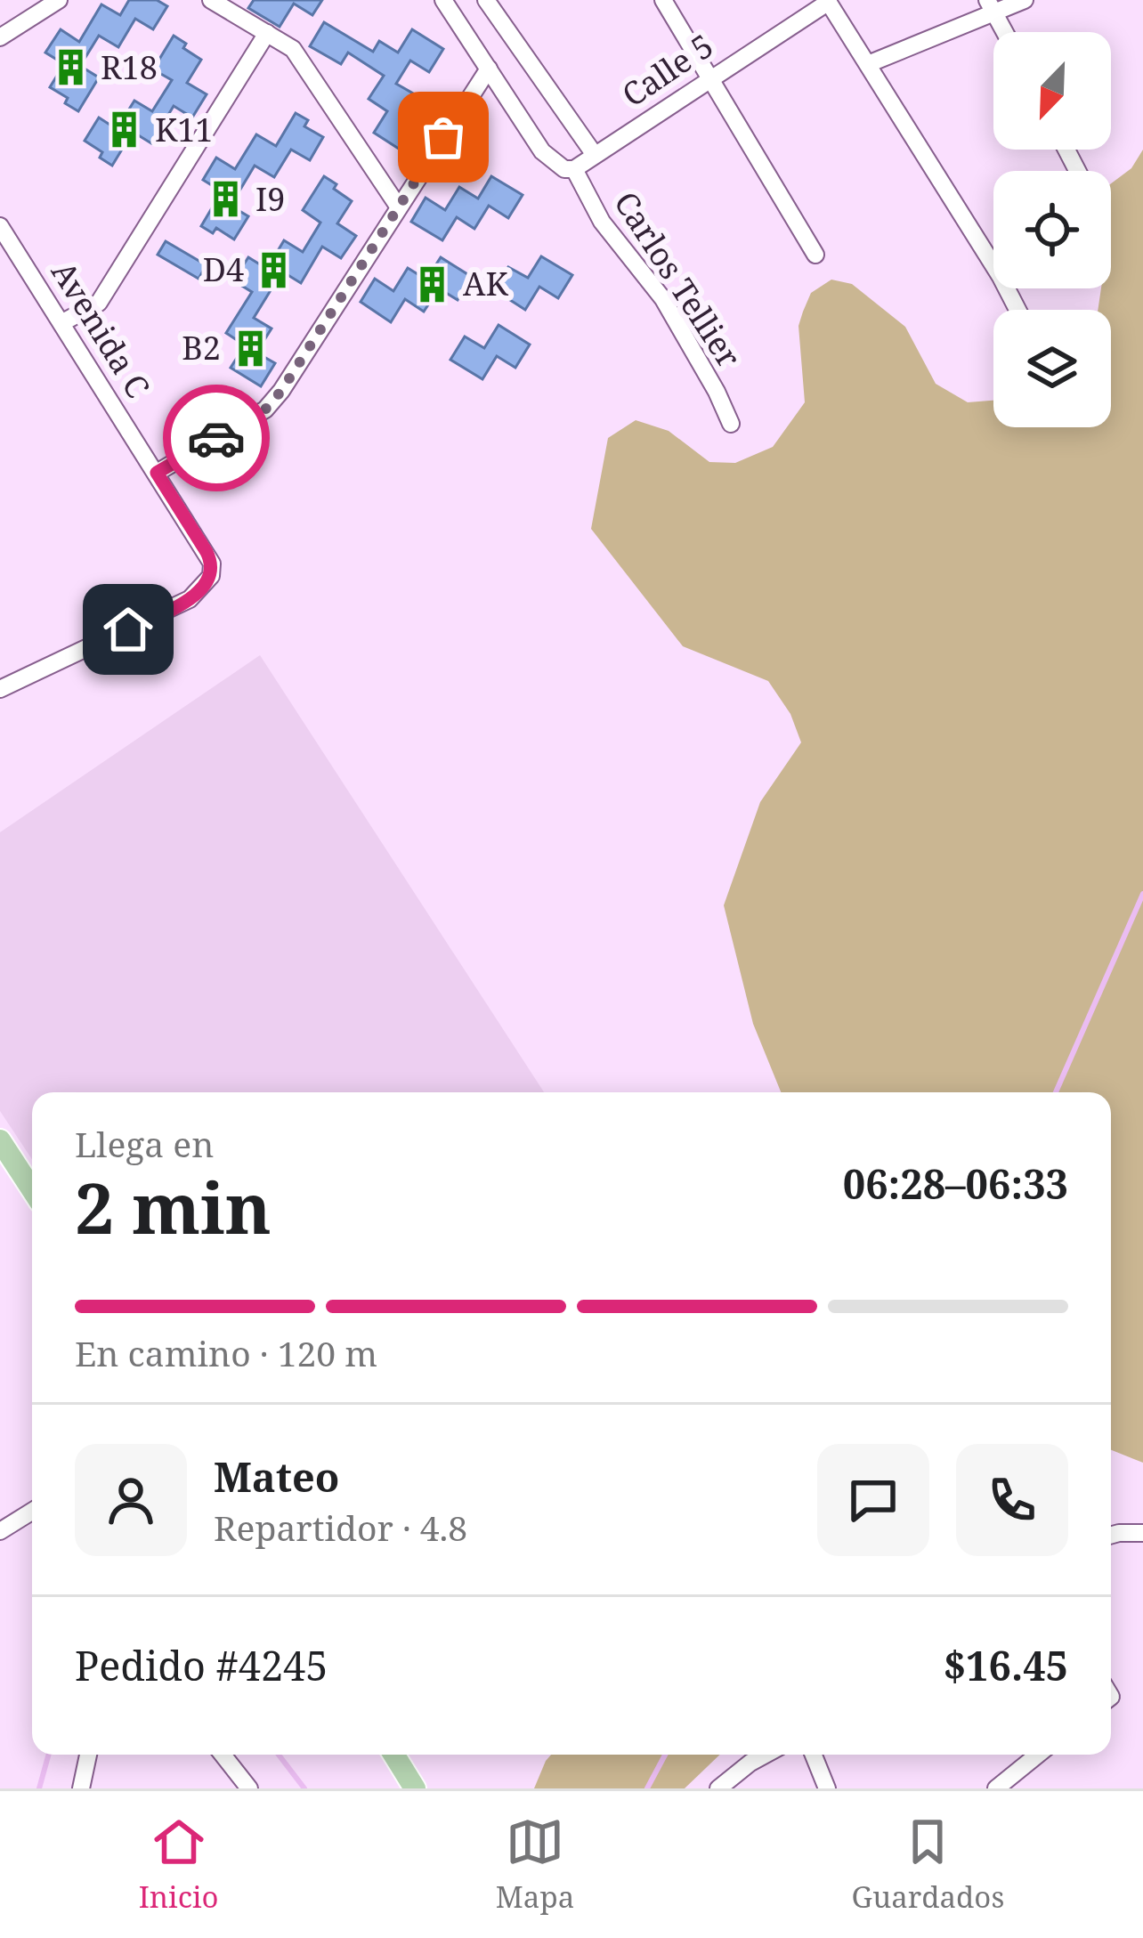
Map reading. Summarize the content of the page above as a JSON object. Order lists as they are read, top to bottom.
{
  "streets": {
    "street": ["Calle 5", "Carlos Tellier", "Avenida C"]
  },
  "places": {
    "building": [
      "R18",
      "K11",
      "I9",
      "D4",
      "AK",
      "B2"
    ]
  },
  "north": "bottom left",
  "page": {
    "heading": ["2 min", "Llega en", "06:28–06:33"],
    "panel": [
      "Mateo",
      "Repartidor · 4.8",
      "Pedido #4245",
      "$16.45"
    ],
    "bar": "En camino · 120 m",
    "tabs": ["Inicio", "Mapa", "Guardados"]
  }
}
